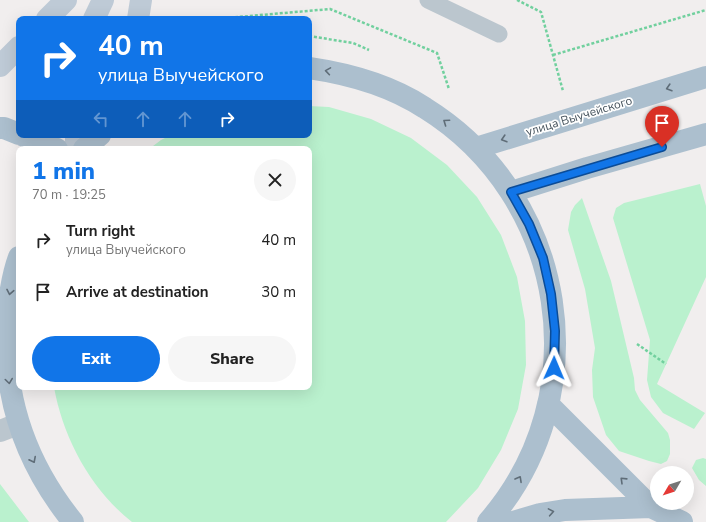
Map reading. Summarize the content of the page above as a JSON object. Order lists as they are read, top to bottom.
{
  "streets": {
    "main road": ["улица Выучейского"]
  },
  "north": "bottom left",
  "page": {
    "turn": ["40 m", "улица Выучейского"],
    "heading": ["1 min", "70 m · 19:25"],
    "list": [
      {
        "name": "Turn right",
        "note": "улица Выучейского",
        "value": "40 m"
      },
      {
        "name": "Arrive at destination",
        "value": "30 m"
      }
    ],
    "buttons": ["Exit", "Share"]
  }
}
